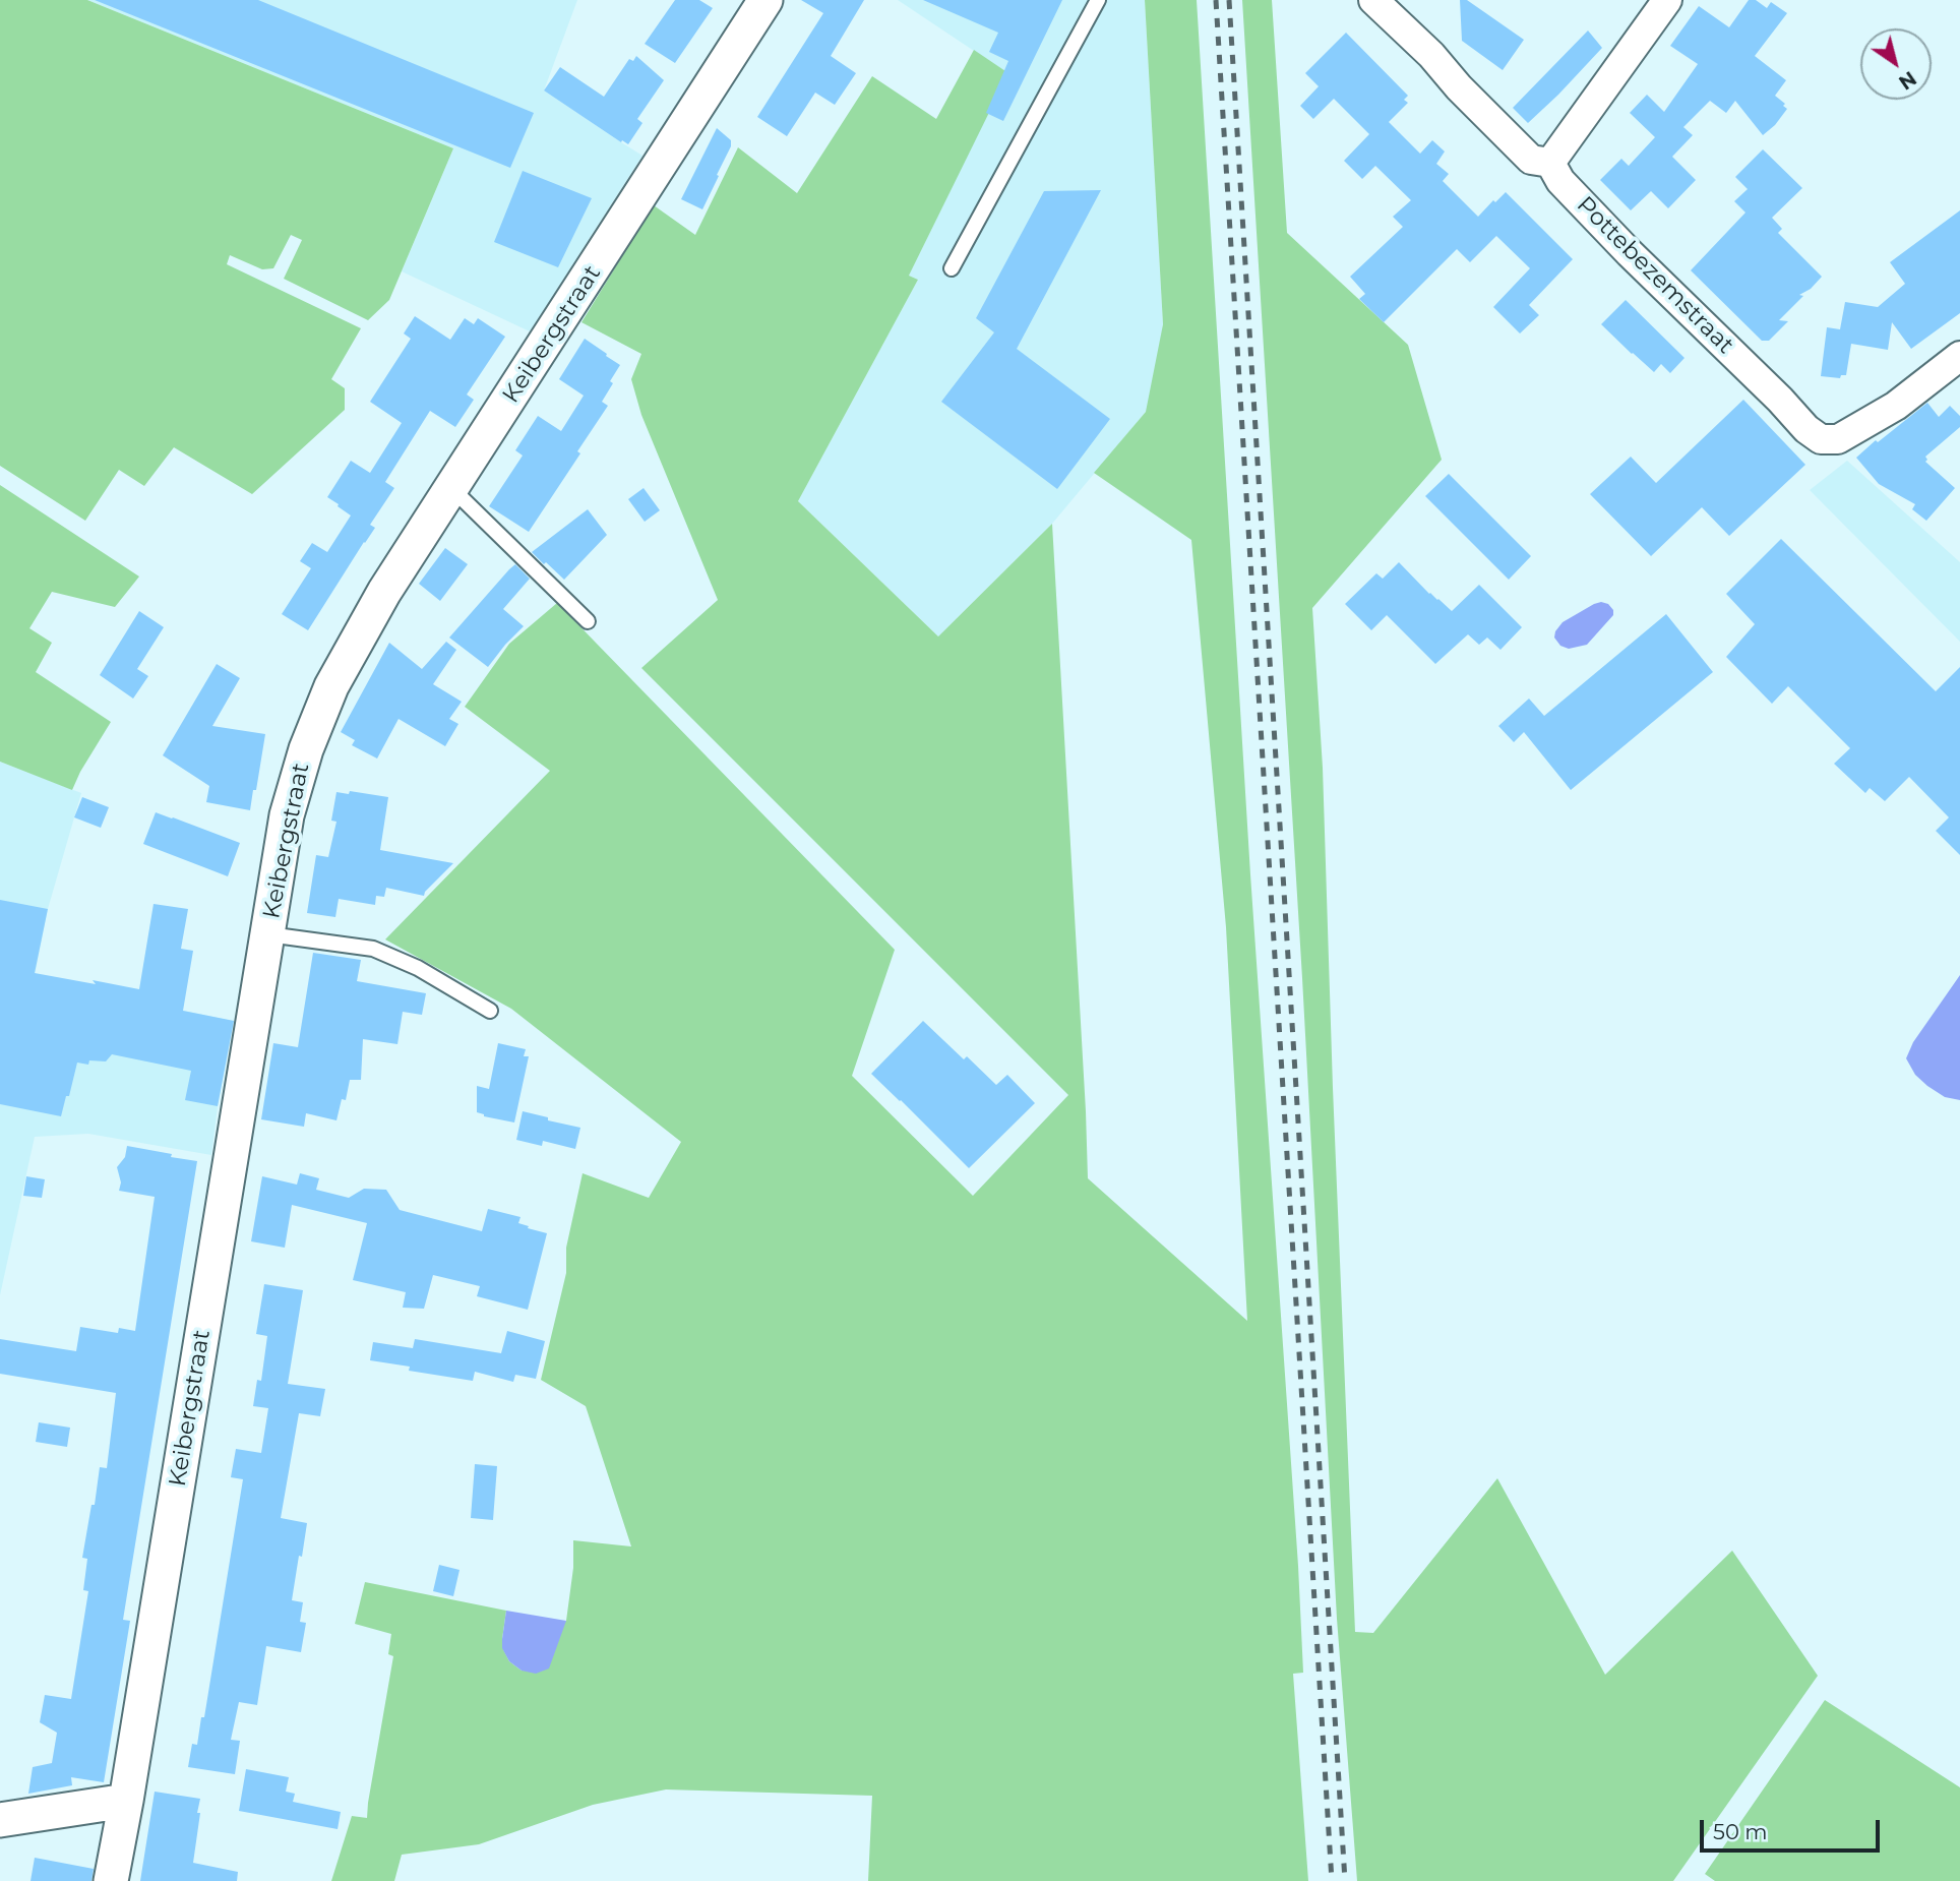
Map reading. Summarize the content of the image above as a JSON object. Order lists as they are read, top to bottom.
{
  "streets": {
    "street": ["Pottebezemstraat", "Keibergstraat"]
  },
  "scale_bar": "50 m",
  "north": "bottom right"
}
